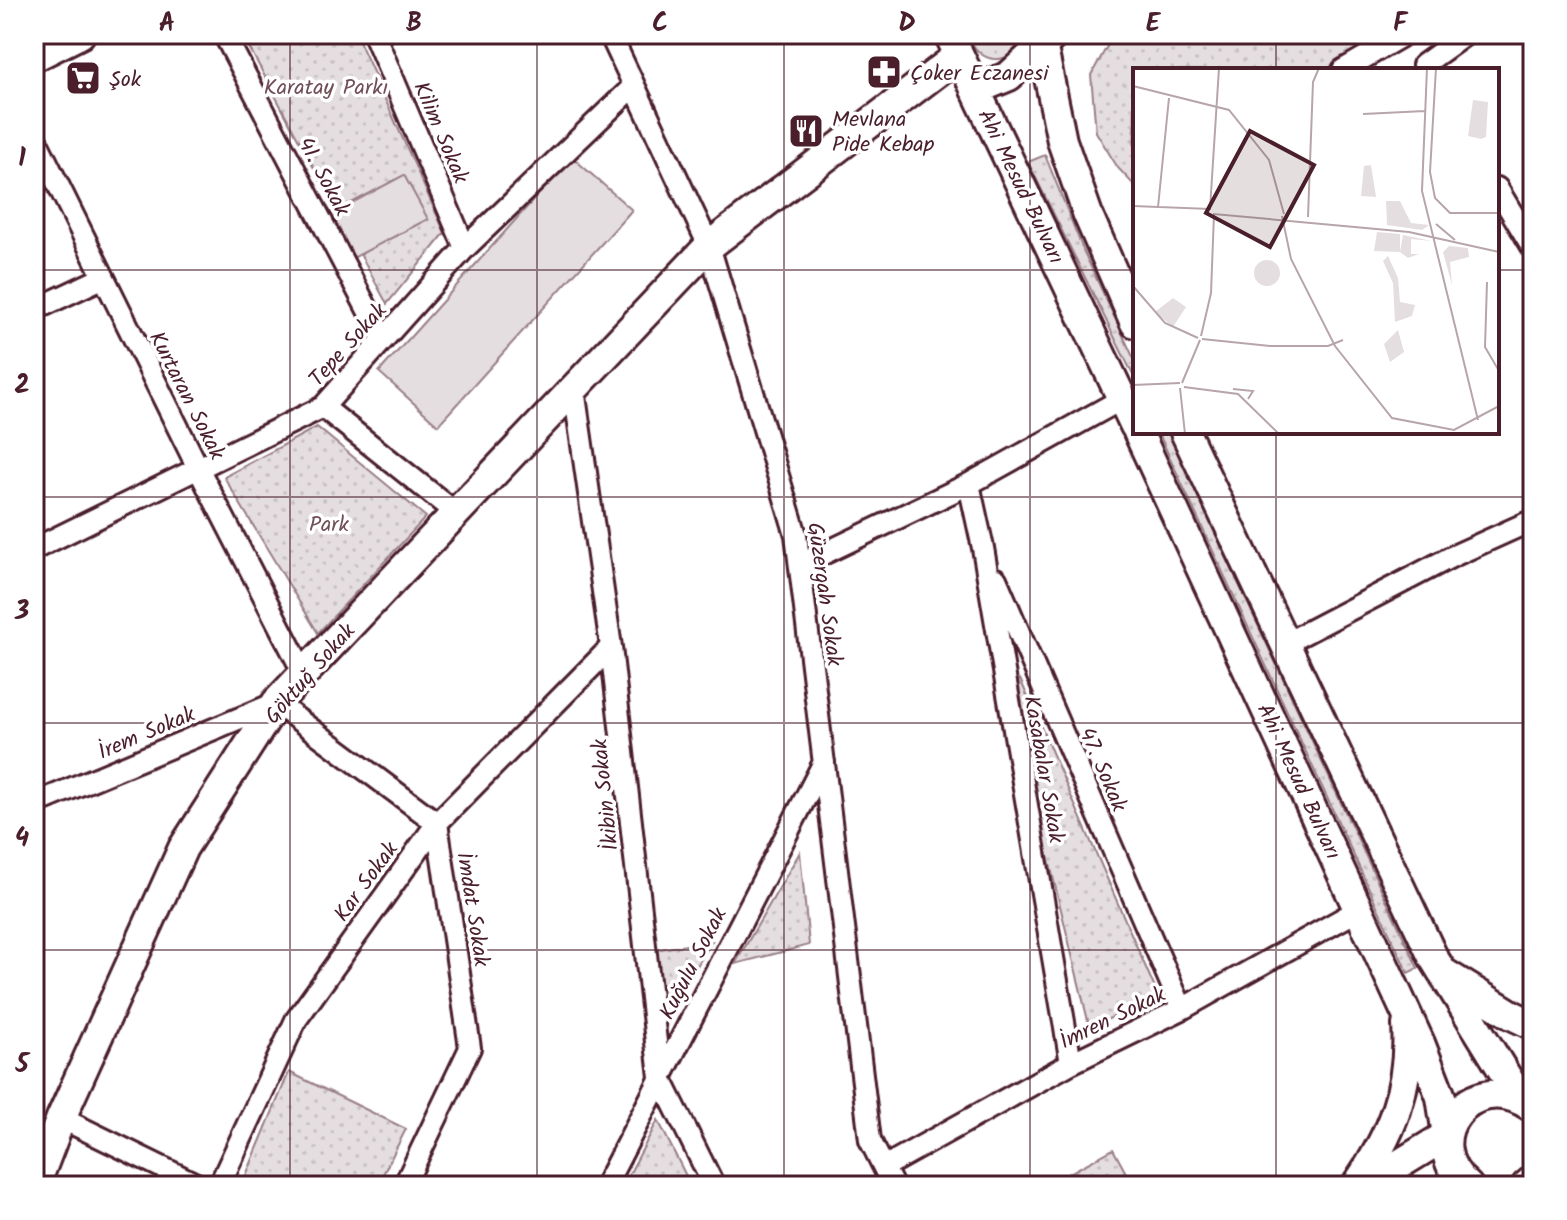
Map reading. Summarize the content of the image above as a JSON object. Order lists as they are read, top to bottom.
{
  "streets": {
    "main road": ["Ahi Mesud Bulvarı", "Göktuğ Sokak"],
    "street": [
      "Kilim Sokak",
      "41. Sokak",
      "Tepe Sokak",
      "Kurtaran Sokak",
      "Güzergah Sokak",
      "İrem Sokak",
      "Kasabalar Sokak",
      "47. Sokak",
      "İkibin Sokak",
      "Kar Sokak",
      "İmdat Sokak",
      "Kuğulu Sokak",
      "İmren Sokak"
    ]
  },
  "crossings": [
    ["Kilim Sokak", "Tepe Sokak"],
    ["41. Sokak", "Tepe Sokak"],
    ["Ahi Mesud Bulvarı", "Göktuğ Sokak"],
    ["Ahi Mesud Bulvarı", "İmren Sokak"],
    ["Tepe Sokak", "Kurtaran Sokak"],
    ["Tepe Sokak", "Güzergah Sokak"],
    ["Kurtaran Sokak", "Göktuğ Sokak"],
    ["Güzergah Sokak", "Göktuğ Sokak"],
    ["Güzergah Sokak", "Kuğulu Sokak"],
    ["Güzergah Sokak", "İmren Sokak"],
    ["Göktuğ Sokak", "İrem Sokak"],
    ["Göktuğ Sokak", "İkibin Sokak"],
    ["Kasabalar Sokak", "47. Sokak"],
    ["Kasabalar Sokak", "İmren Sokak"],
    ["47. Sokak", "İmren Sokak"],
    ["İkibin Sokak", "Kar Sokak"],
    ["İkibin Sokak", "Kuğulu Sokak"],
    ["Kar Sokak", "İmdat Sokak"]
  ],
  "parks": ["Karatay Parkı", "Park"],
  "places": {
    "pharmacy": ["Çoker Eczanesi"],
    "supermarket": ["Şok"],
    "restaurant": ["Mevlana Pide Kebap"]
  },
  "grid": {
    "columns": [
      "A",
      "B",
      "C",
      "D",
      "E",
      "F"
    ],
    "rows": [
      "1",
      "2",
      "3",
      "4",
      "5"
    ]
  }
}
